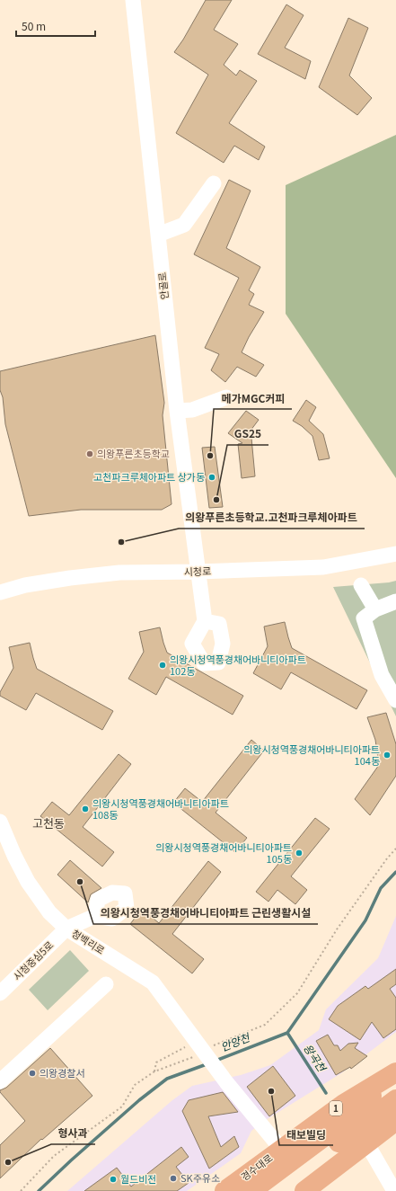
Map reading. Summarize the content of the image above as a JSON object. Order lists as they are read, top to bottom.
{
  "streets": {
    "main road": ["1", "경수대로"],
    "street": [
      "안골로",
      "시청로",
      "청백리로",
      "시청중심5로"
    ]
  },
  "crossings": [
    ["안골로", "시청로"],
    ["청백리로", "시청중심5로"],
    ["청백리로", "경수대로"],
    ["1", "경수대로"]
  ],
  "districts": ["고천동"],
  "water": ["안양천", "왕곡천"],
  "places": [
    "의왕푸른초등학교",
    "메가MGC커피",
    "고천파크루체아파트 상가동",
    "GS25",
    "의왕푸른초등학교.고천파크루체아파트",
    "의왕시청역풍경채어바니티아파트 102동",
    "의왕시청역풍경채어바니티아파트 104동",
    "의왕시청역풍경채어바니티아파트 108동",
    "의왕시청역풍경채어바니티아파트 105동",
    "의왕시청역풍경채어바니티아파트 근린생활시설",
    "의왕경찰서",
    "태보빌딩",
    "형사과",
    "SK주유소",
    "월드비전"
  ],
  "scale_bar": "50 m"
}
